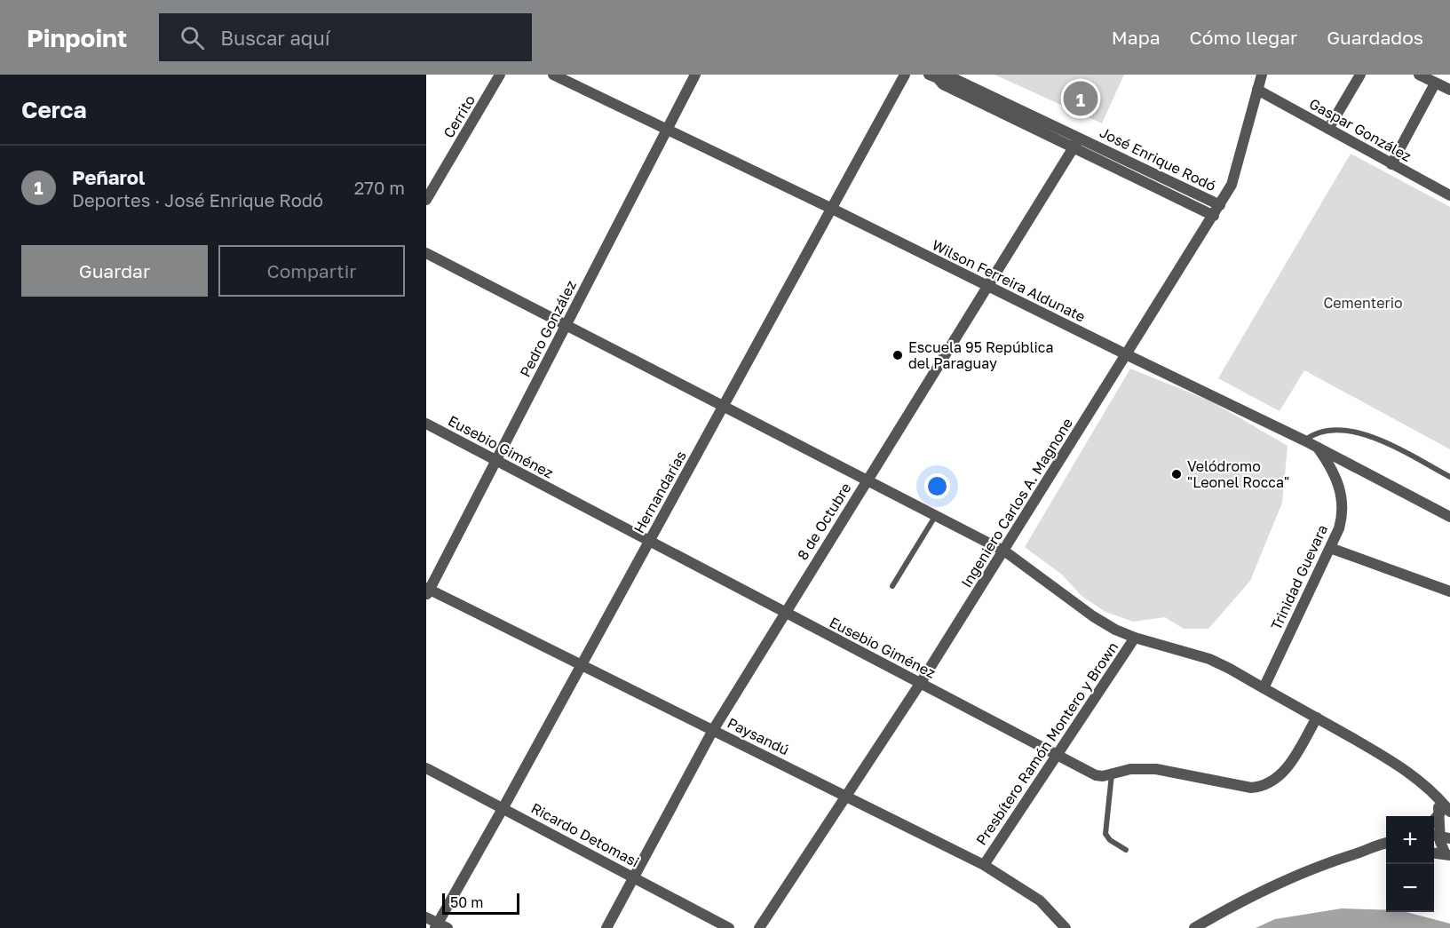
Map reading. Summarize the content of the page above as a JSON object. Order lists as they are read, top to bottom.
{
  "streets": {
    "street": [
      "Cerrito",
      "Gaspar González",
      "José Enrique Rodó",
      "Wilson Ferreira Aldunate",
      "Pedro González",
      "Eusebio Giménez",
      "Hernandarias",
      "Ingeniero Carlos A. Magnone",
      "8 de Octubre",
      "Trinidad Guevara",
      "Paysandú",
      "Presbítero Ramón Montero y Brown",
      "Ricardo Detomasi"
    ]
  },
  "crossings": [
    ["Gaspar González", "Ingeniero Carlos A. Magnone"],
    ["José Enrique Rodó", "Ingeniero Carlos A. Magnone"],
    ["José Enrique Rodó", "8 de Octubre"],
    ["Wilson Ferreira Aldunate", "Pedro González"],
    ["Wilson Ferreira Aldunate", "Hernandarias"],
    ["Wilson Ferreira Aldunate", "Ingeniero Carlos A. Magnone"],
    ["Wilson Ferreira Aldunate", "8 de Octubre"],
    ["Wilson Ferreira Aldunate", "Trinidad Guevara"],
    ["Pedro González", "Eusebio Giménez"],
    ["Pedro González", "Paysandú"],
    ["Eusebio Giménez", "Hernandarias"],
    ["Eusebio Giménez", "Ingeniero Carlos A. Magnone"],
    ["Eusebio Giménez", "8 de Octubre"],
    ["Eusebio Giménez", "Presbítero Ramón Montero y Brown"],
    ["Hernandarias", "Paysandú"],
    ["Hernandarias", "Ricardo Detomasi"],
    ["Ingeniero Carlos A. Magnone", "Paysandú"],
    ["8 de Octubre", "Paysandú"],
    ["8 de Octubre", "Ricardo Detomasi"],
    ["Paysandú", "Presbítero Ramón Montero y Brown"]
  ],
  "parks": ["Cementerio"],
  "places": ["Escuela 95 República del Paraguay", "Velódromo \"Leonel Rocca\""],
  "scale_bar": "50 m",
  "page": {
    "header": "Pinpoint",
    "search": "Buscar aquí",
    "nav": ["Mapa", "Cómo llegar", "Guardados"],
    "heading": "Cerca",
    "pins": "1",
    "list": [
      {
        "mark": "1",
        "name": "Peñarol",
        "note": "Deportes · José Enrique Rodó",
        "value": "270 m"
      }
    ],
    "buttons": ["Guardar", "Compartir"],
    "map_buttons": ["+", "−"],
    "scale": "50 m"
  }
}
